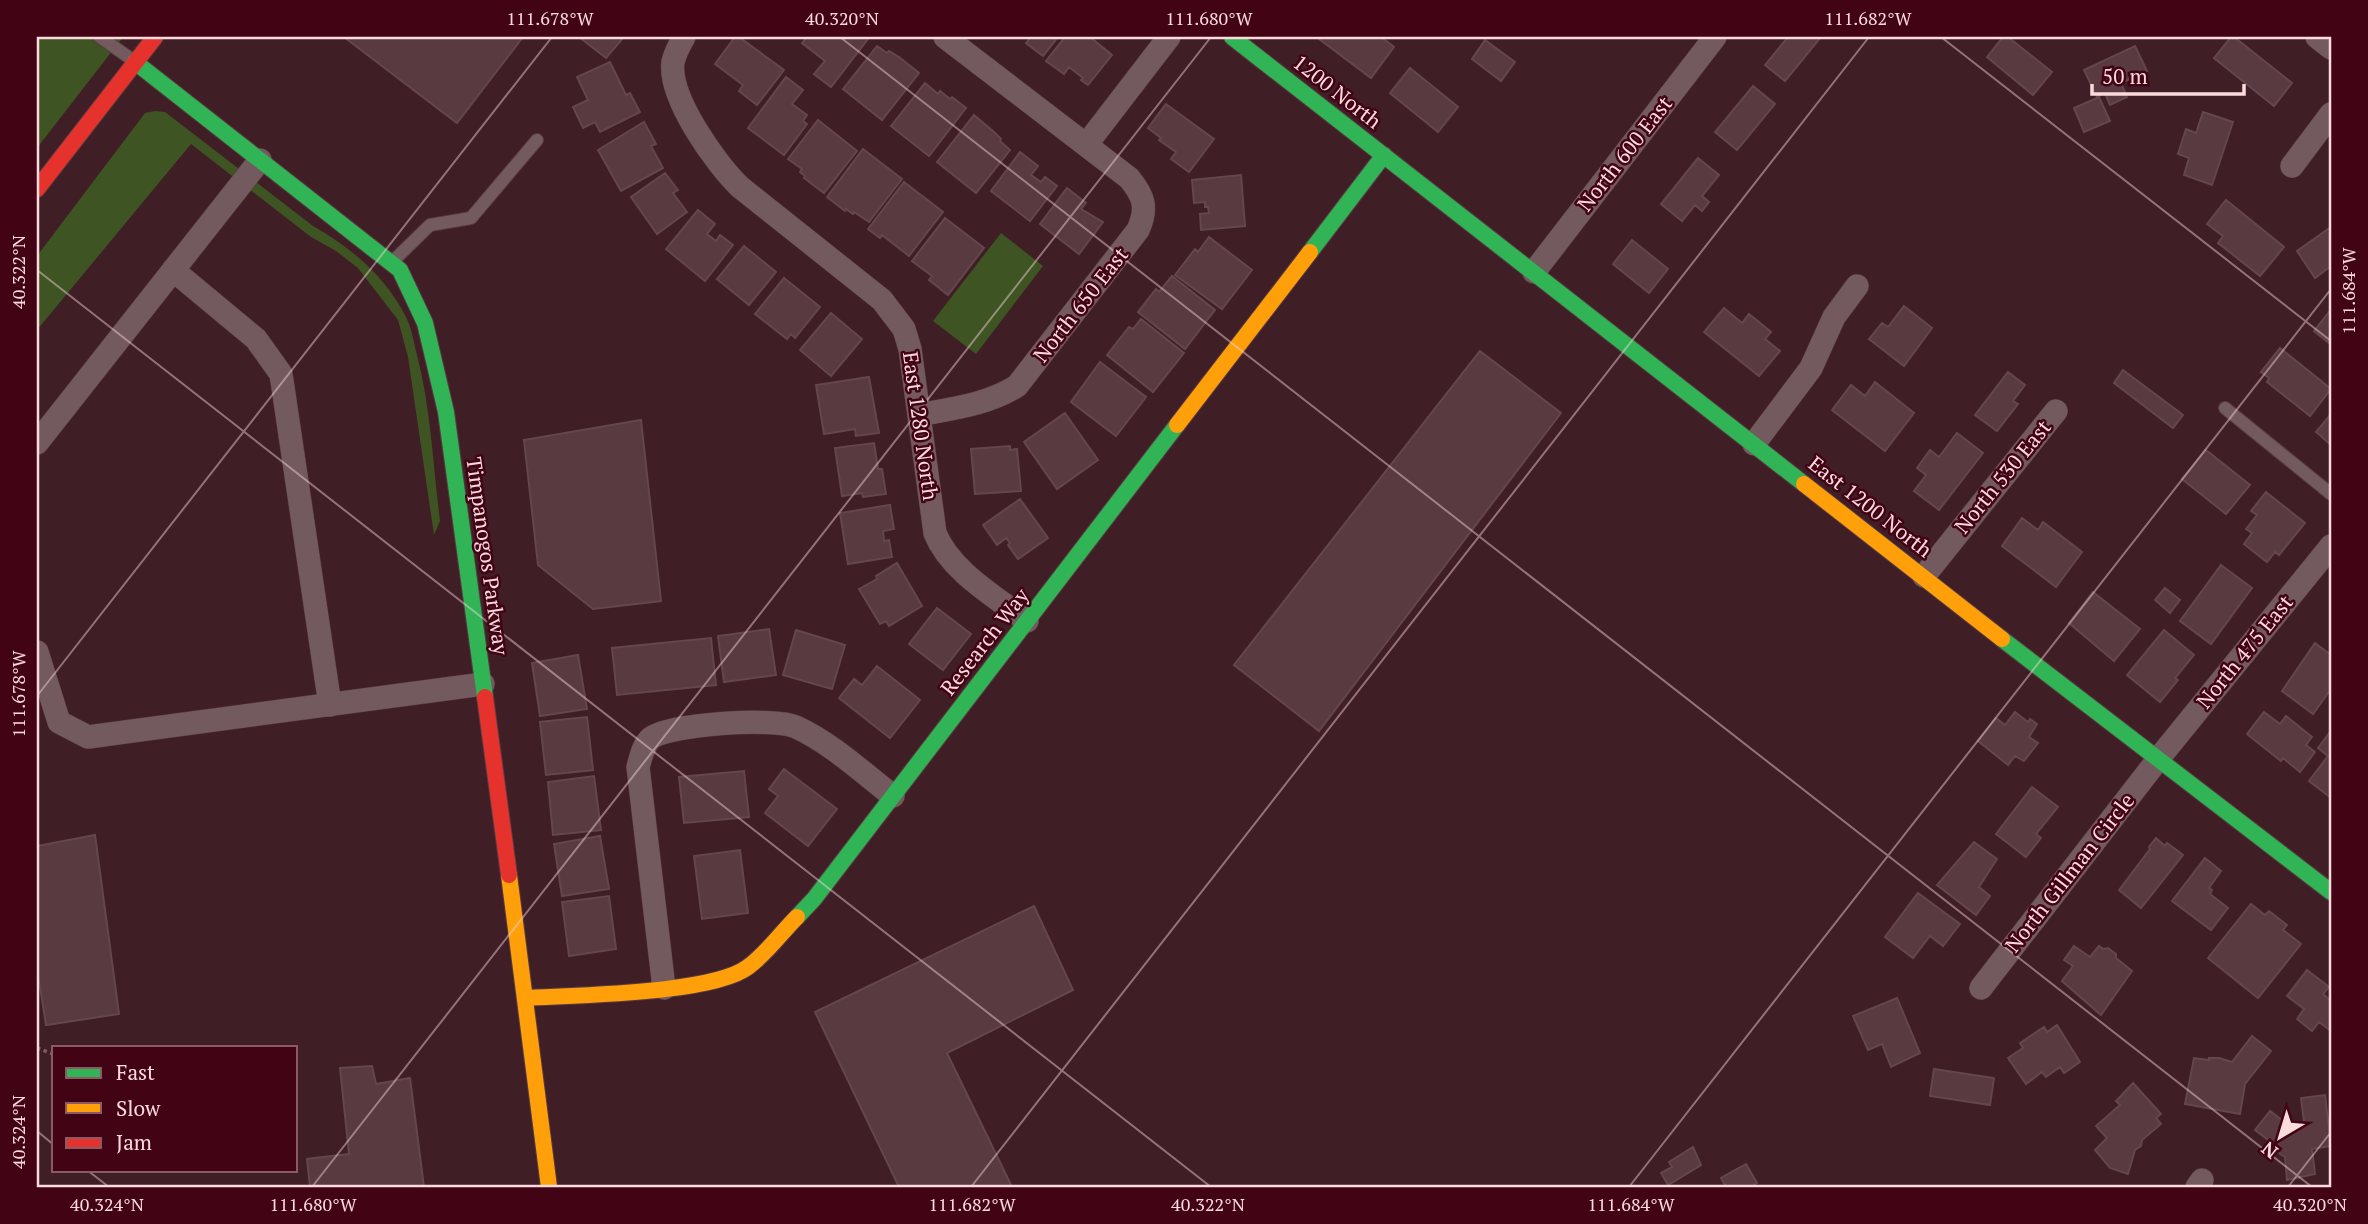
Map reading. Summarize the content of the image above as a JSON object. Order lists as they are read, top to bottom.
{
  "streets": {
    "street": [
      "1200 North",
      "North 600 East",
      "North 650 East",
      "East 1280 North",
      "North 530 East",
      "East 1200 North",
      "Timpanogos Parkway",
      "Research Way",
      "North 475 East",
      "North Gillman Circle"
    ]
  },
  "crossings": [
    ["1200 North", "East 1200 North"],
    ["1200 North", "Research Way"],
    ["North 600 East", "East 1200 North"],
    ["North 650 East", "East 1280 North"],
    ["East 1280 North", "Research Way"],
    ["North 530 East", "East 1200 North"],
    ["East 1200 North", "Research Way"],
    ["East 1200 North", "North 475 East"],
    ["East 1200 North", "North Gillman Circle"],
    ["Timpanogos Parkway", "Research Way"],
    ["North 475 East", "North Gillman Circle"]
  ],
  "legend": ["Fast", "Slow", "Jam"],
  "scale_bar": "50 m",
  "north": "bottom left",
  "coordinates": [
    "111.678°W",
    "40.320°N",
    "111.680°W",
    "111.682°W",
    "40.322°N",
    "111.684°W",
    "40.324°N"
  ]
}
